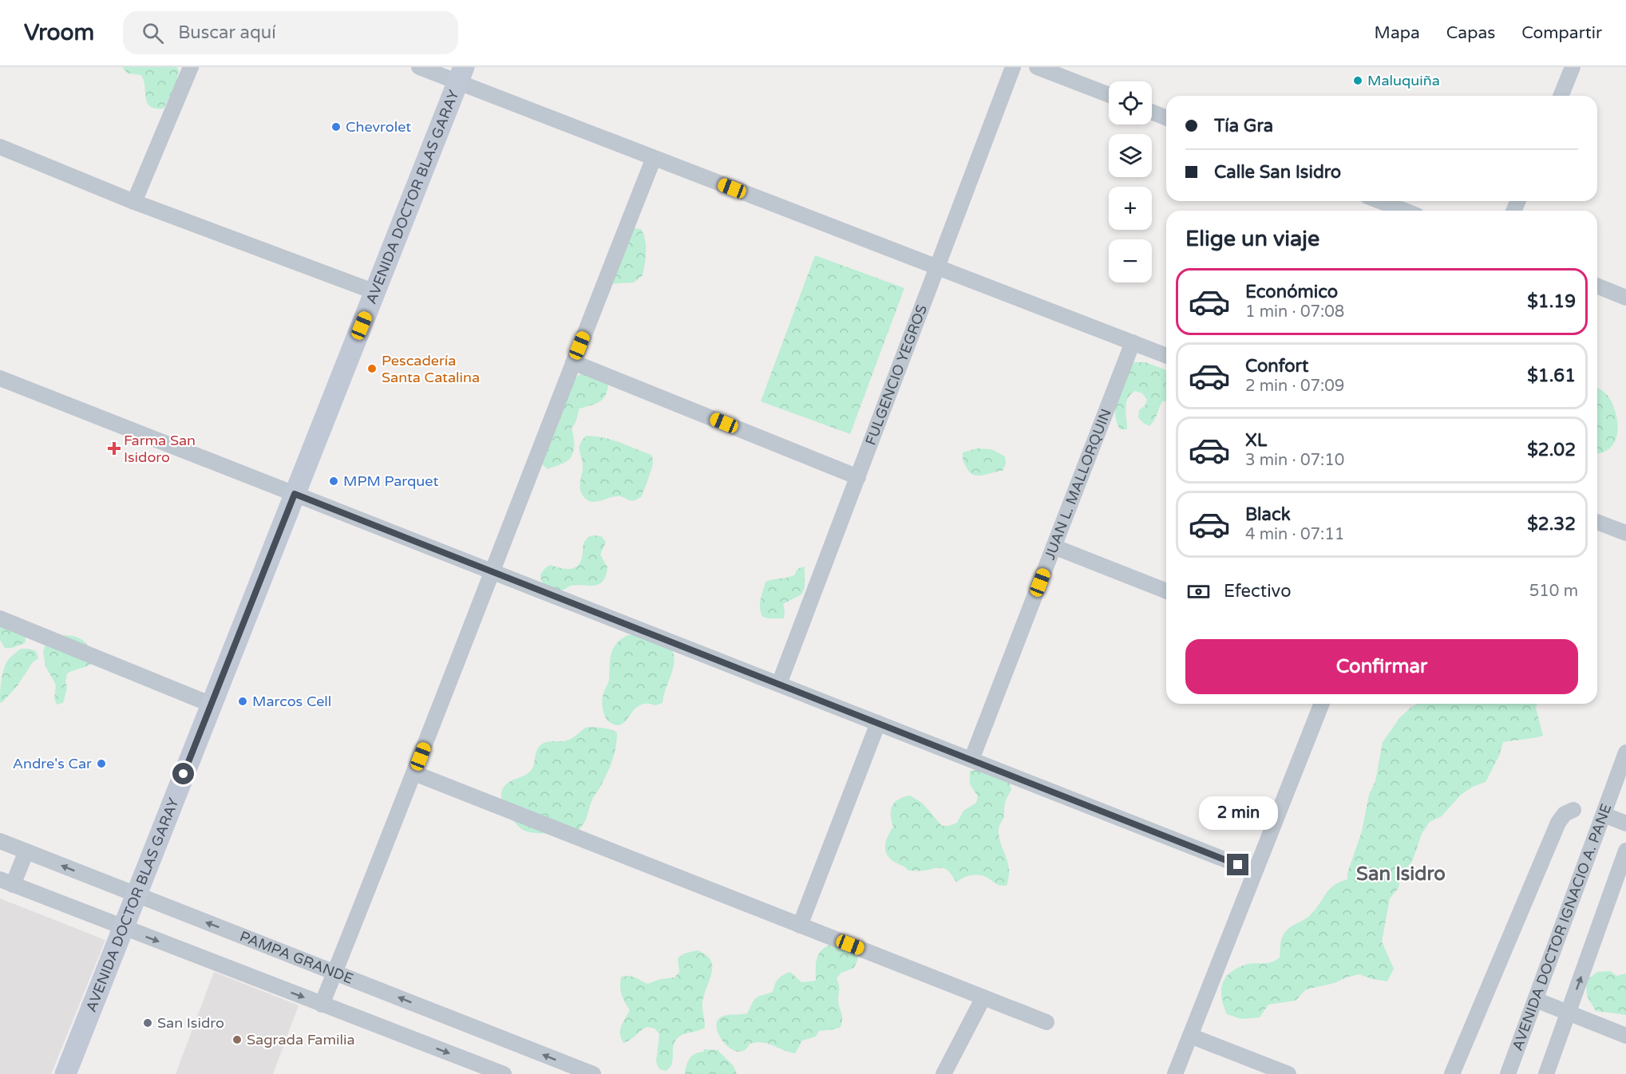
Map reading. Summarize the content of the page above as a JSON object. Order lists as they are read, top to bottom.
{
  "streets": {
    "street": [
      "AVENIDA DOCTOR BLAS GARAY",
      "FULGENCIO YEGROS",
      "JUAN L. MALLORQUIN",
      "AVENIDA DOCTOR IGNACIO A. PANE",
      "PAMPA GRANDE"
    ]
  },
  "crossings": [
    ["AVENIDA DOCTOR BLAS GARAY", "PAMPA GRANDE"]
  ],
  "districts": ["San Isidro"],
  "places": {
    "other": [
      "Maluquiña",
      "Chevrolet",
      "Pescadería Santa Catalina",
      "MPM Parquet",
      "Marcos Cell",
      "Andre's Car",
      "San Isidro",
      "Sagrada Familia"
    ],
    "health": ["Farma San Isidoro"]
  },
  "page": {
    "header": "Vroom",
    "search": "Buscar aquí",
    "nav": ["Mapa", "Capas", "Compartir"],
    "map_buttons": ["+", "−"],
    "banner": ["Tía Gra", "Calle San Isidro"],
    "heading": "Elige un viaje",
    "list": [
      {
        "name": "Económico",
        "note": "1 min · 07:08",
        "value": "$1.19"
      },
      {
        "name": "Confort",
        "note": "2 min · 07:09",
        "value": "$1.61"
      },
      {
        "name": "XL",
        "note": "3 min · 07:10",
        "value": "$2.02"
      },
      {
        "name": "Black",
        "note": "4 min · 07:11",
        "value": "$2.32"
      }
    ],
    "pay": ["Efectivo", "510 m"],
    "buttons": "Confirmar",
    "bubble": "2 min"
  }
}
